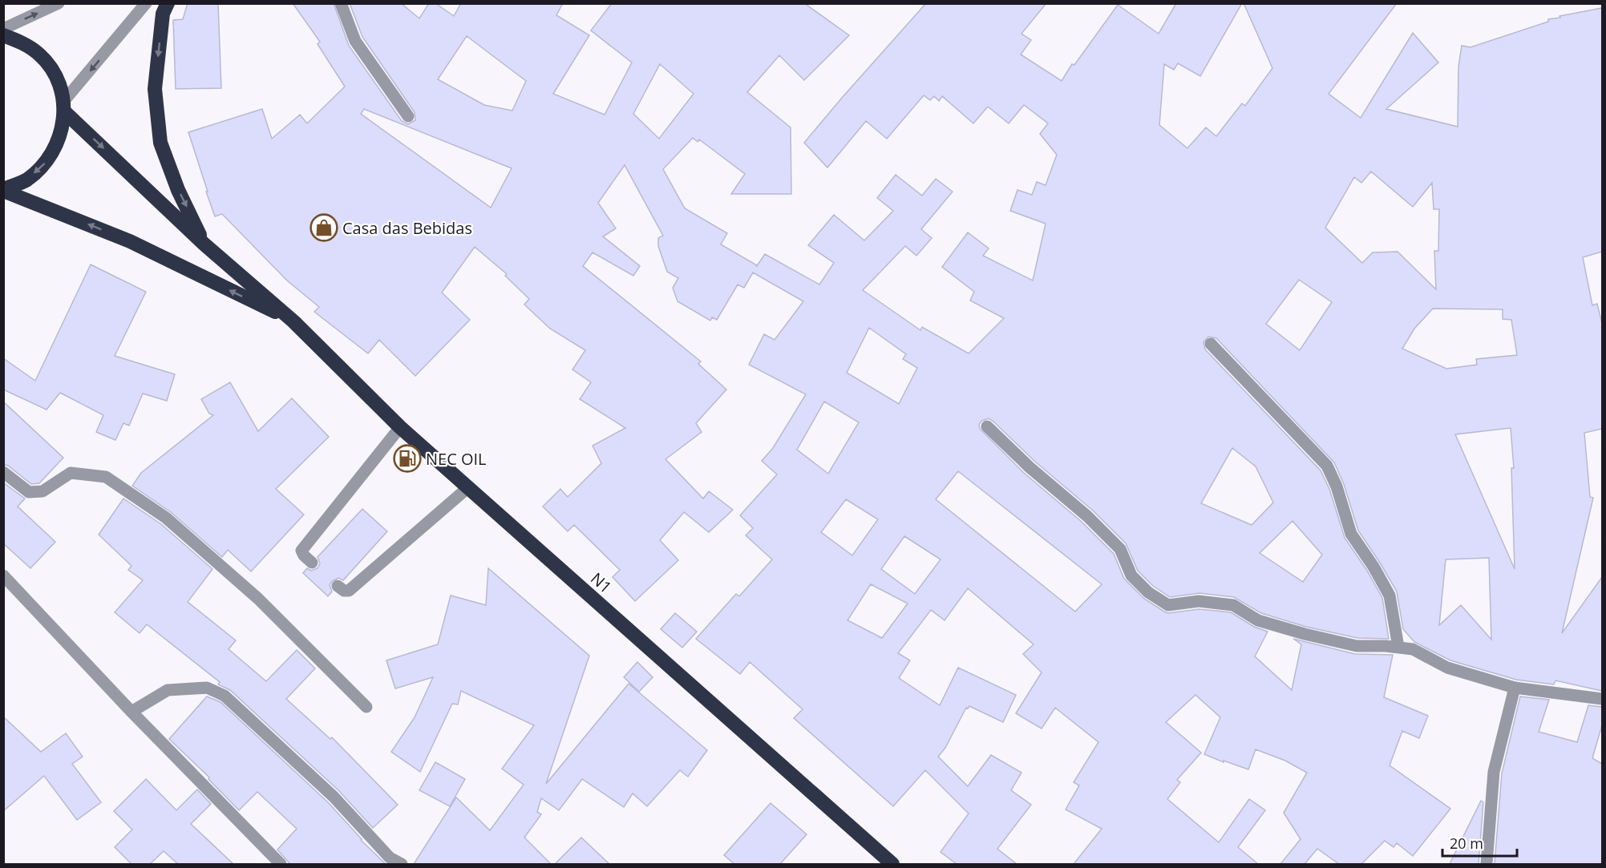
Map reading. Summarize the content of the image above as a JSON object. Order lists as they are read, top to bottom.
{
  "streets": {
    "highway": ["N1"]
  },
  "places": {
    "shop": ["Casa das Bebidas"],
    "fuel station": ["NEC OIL"]
  },
  "scale_bar": "20 m"
}
